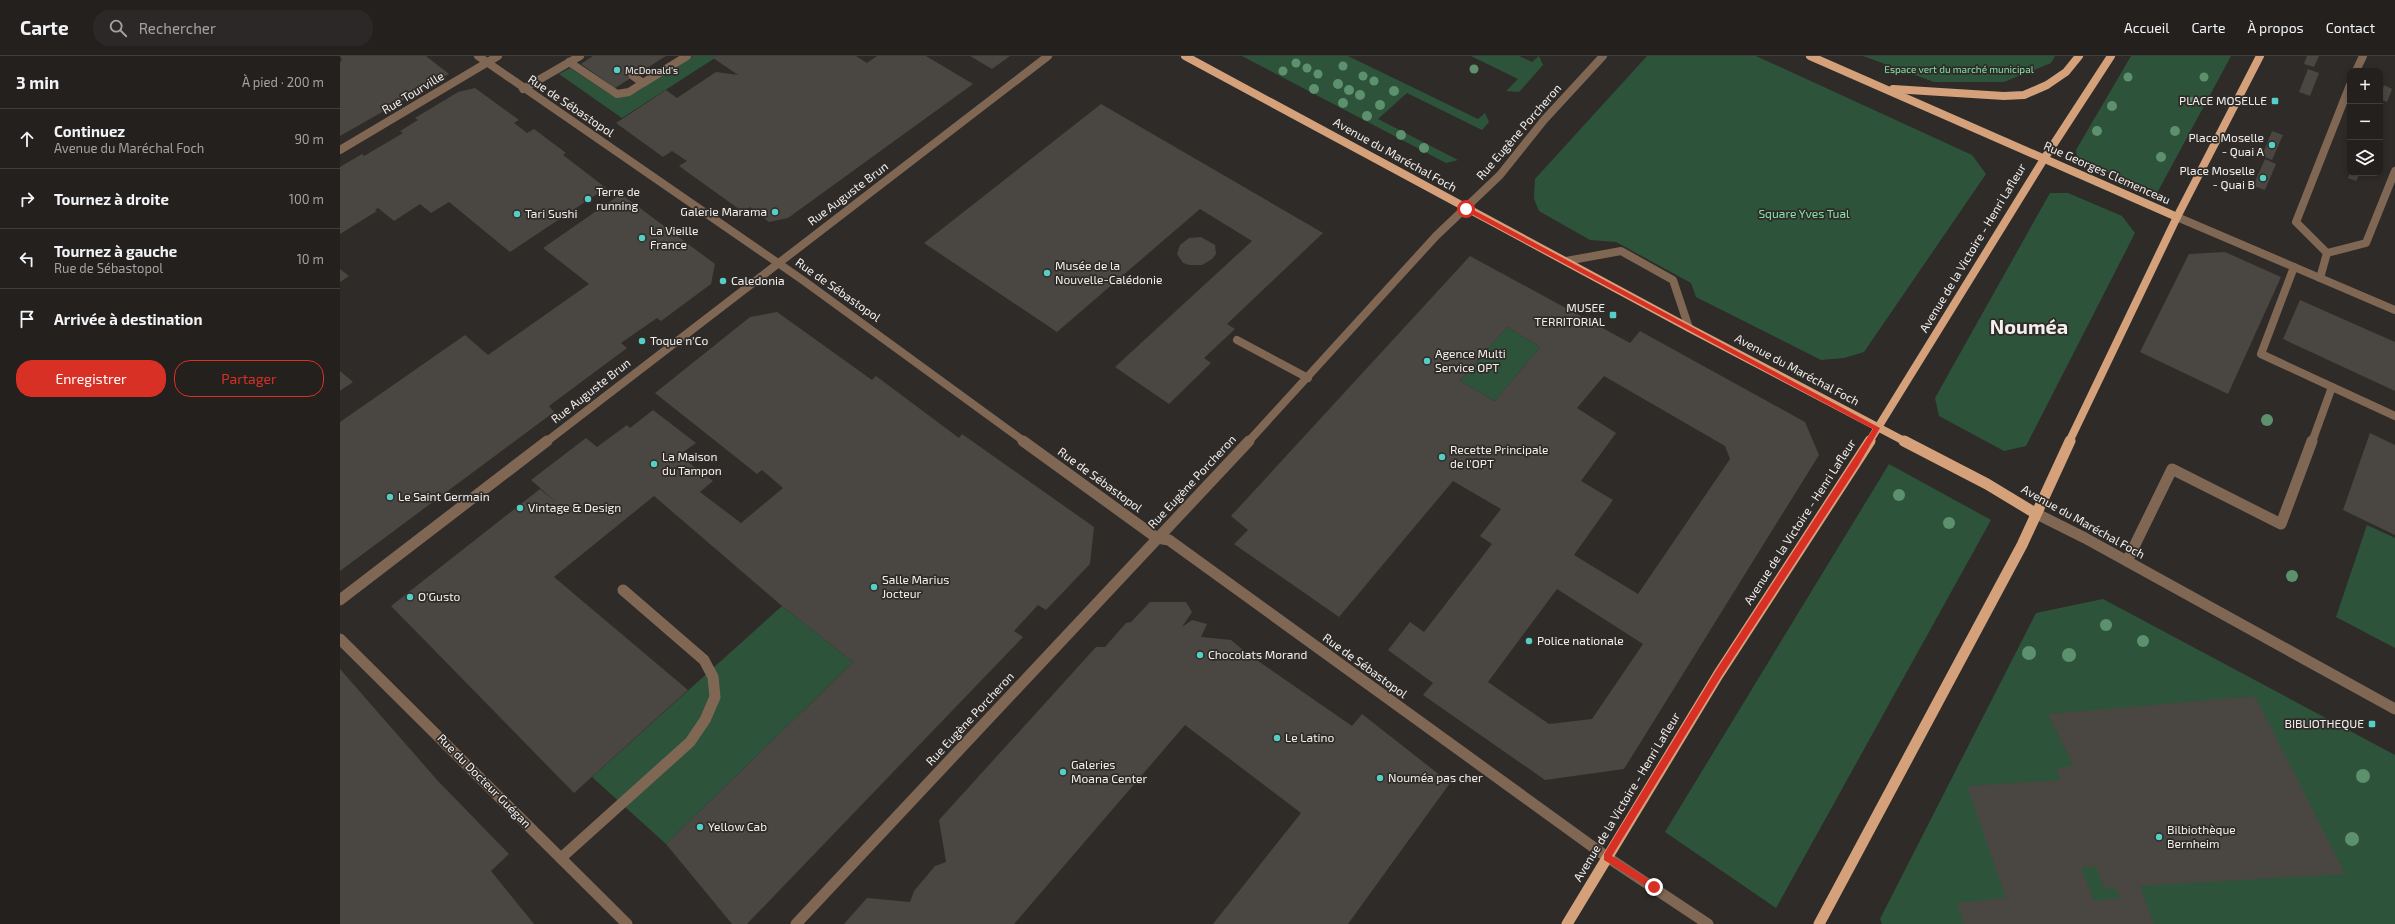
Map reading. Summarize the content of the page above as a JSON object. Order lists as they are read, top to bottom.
{
  "streets": {
    "main road": ["Avenue du Maréchal Foch", "Rue Georges Clemenceau", "Avenue de la Victoire - Henri Lafleur"],
    "street": [
      "Rue Tourville",
      "Rue de Sébastopol",
      "Rue Eugène Porcheron",
      "Rue Auguste Brun",
      "Rue du Docteur Guégan"
    ]
  },
  "crossings": [
    ["Rue Tourville", "Rue de Sébastopol"],
    ["Rue de Sébastopol", "Rue Eugène Porcheron"],
    ["Rue de Sébastopol", "Rue Auguste Brun"],
    ["Rue de Sébastopol", "Avenue de la Victoire - Henri Lafleur"],
    ["Rue Eugène Porcheron", "Avenue du Maréchal Foch"],
    ["Avenue du Maréchal Foch", "Avenue de la Victoire - Henri Lafleur"],
    ["Rue Georges Clemenceau", "Avenue de la Victoire - Henri Lafleur"]
  ],
  "districts": ["Nouméa"],
  "parks": ["Espace vert du marché municipal", "Square Yves Tual"],
  "places": {
    "other": [
      "McDonald's",
      "Place Moselle - Quai A",
      "Place Moselle - Quai B",
      "Terre de running",
      "Galerie Marama",
      "Tari Sushi",
      "La Vieille France",
      "Musée de la Nouvelle-Calédonie",
      "Caledonia",
      "Toque n'Co",
      "Agence Multi Service OPT",
      "Recette Principale de l'OPT",
      "La Maison du Tampon",
      "Le Saint Germain",
      "Vintage & Design",
      "Salle Marius Jocteur",
      "O'Gusto",
      "Police nationale",
      "Chocolats Morand",
      "Le Latino",
      "Galeries Moana Center",
      "Nouméa pas cher",
      "Yellow Cab",
      "Bilbiothèque Bernheim"
    ],
    "transit": ["PLACE MOSELLE", "MUSEE TERRITORIAL", "BIBLIOTHEQUE"]
  },
  "page": {
    "header": "Carte",
    "search": "Rechercher",
    "nav": [
      "Accueil",
      "Carte",
      "À propos",
      "Contact"
    ],
    "heading": ["3 min", "À pied · 200 m"],
    "map_buttons": ["+", "−"],
    "list": [
      ["Continuez", "Avenue du Maréchal Foch", "90 m"],
      ["Tournez à droite", "100 m"],
      ["Tournez à gauche", "Rue de Sébastopol", "10 m"],
      "Arrivée à destination"
    ],
    "buttons": ["Enregistrer", "Partager"]
  }
}
